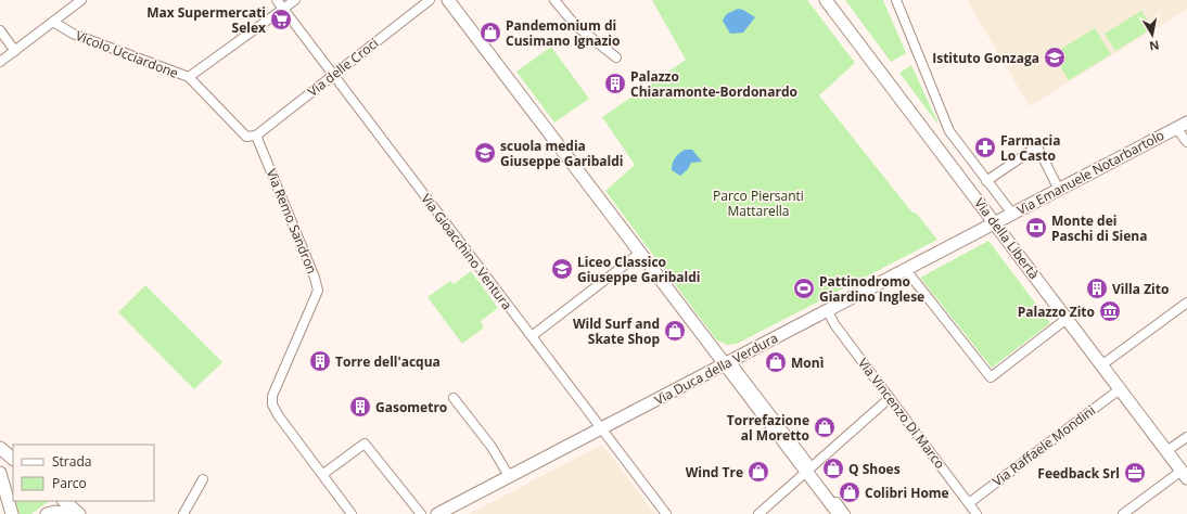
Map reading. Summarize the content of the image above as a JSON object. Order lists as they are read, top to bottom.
{
  "streets": {
    "street": [
      "Vicolo Ucciardone",
      "Via delle Croci",
      "Via Emanuele Notarbartolo",
      "Via Remo Sandron",
      "Via della Libertà",
      "Via Gioacchino Ventura",
      "Via Duca della Verdura",
      "Via Vincenzo Di Marco",
      "Via Raffaele Mondini"
    ]
  },
  "crossings": [
    ["Vicolo Ucciardone", "Via delle Croci"],
    ["Vicolo Ucciardone", "Via Remo Sandron"],
    ["Via delle Croci", "Via Remo Sandron"],
    ["Via delle Croci", "Via Gioacchino Ventura"],
    ["Via Emanuele Notarbartolo", "Via della Libertà"],
    ["Via Emanuele Notarbartolo", "Via Duca della Verdura"],
    ["Via della Libertà", "Via Duca della Verdura"],
    ["Via della Libertà", "Via Raffaele Mondini"],
    ["Via Gioacchino Ventura", "Via Duca della Verdura"],
    ["Via Duca della Verdura", "Via Vincenzo Di Marco"],
    ["Via Vincenzo Di Marco", "Via Raffaele Mondini"]
  ],
  "parks": ["Parco Piersanti Mattarella"],
  "places": {
    "supermarket": ["Max Supermercati Selex"],
    "shop": [
      "Pandemonium di Cusimano Ignazio",
      "Wild Surf and Skate Shop",
      "Monì",
      "Torrefazione al Moretto",
      "Q Shoes",
      "Wind Tre",
      "Colibri Home"
    ],
    "school or university": ["Istituto Gonzaga", "scuola media Giuseppe Garibaldi", "Liceo Classico Giuseppe Garibaldi"],
    "building": [
      "Palazzo Chiaramonte-Bordonardo",
      "Villa Zito",
      "Torre dell'acqua",
      "Gasometro"
    ],
    "pharmacy": ["Farmacia Lo Casto"],
    "bank": ["Monte dei Paschi di Siena"],
    "sports": ["Pattinodromo Giardino Inglese"],
    "museum": ["Palazzo Zito"],
    "office": ["Feedback Srl"]
  },
  "legend": ["Strada", "Parco"],
  "north": "bottom"
}
